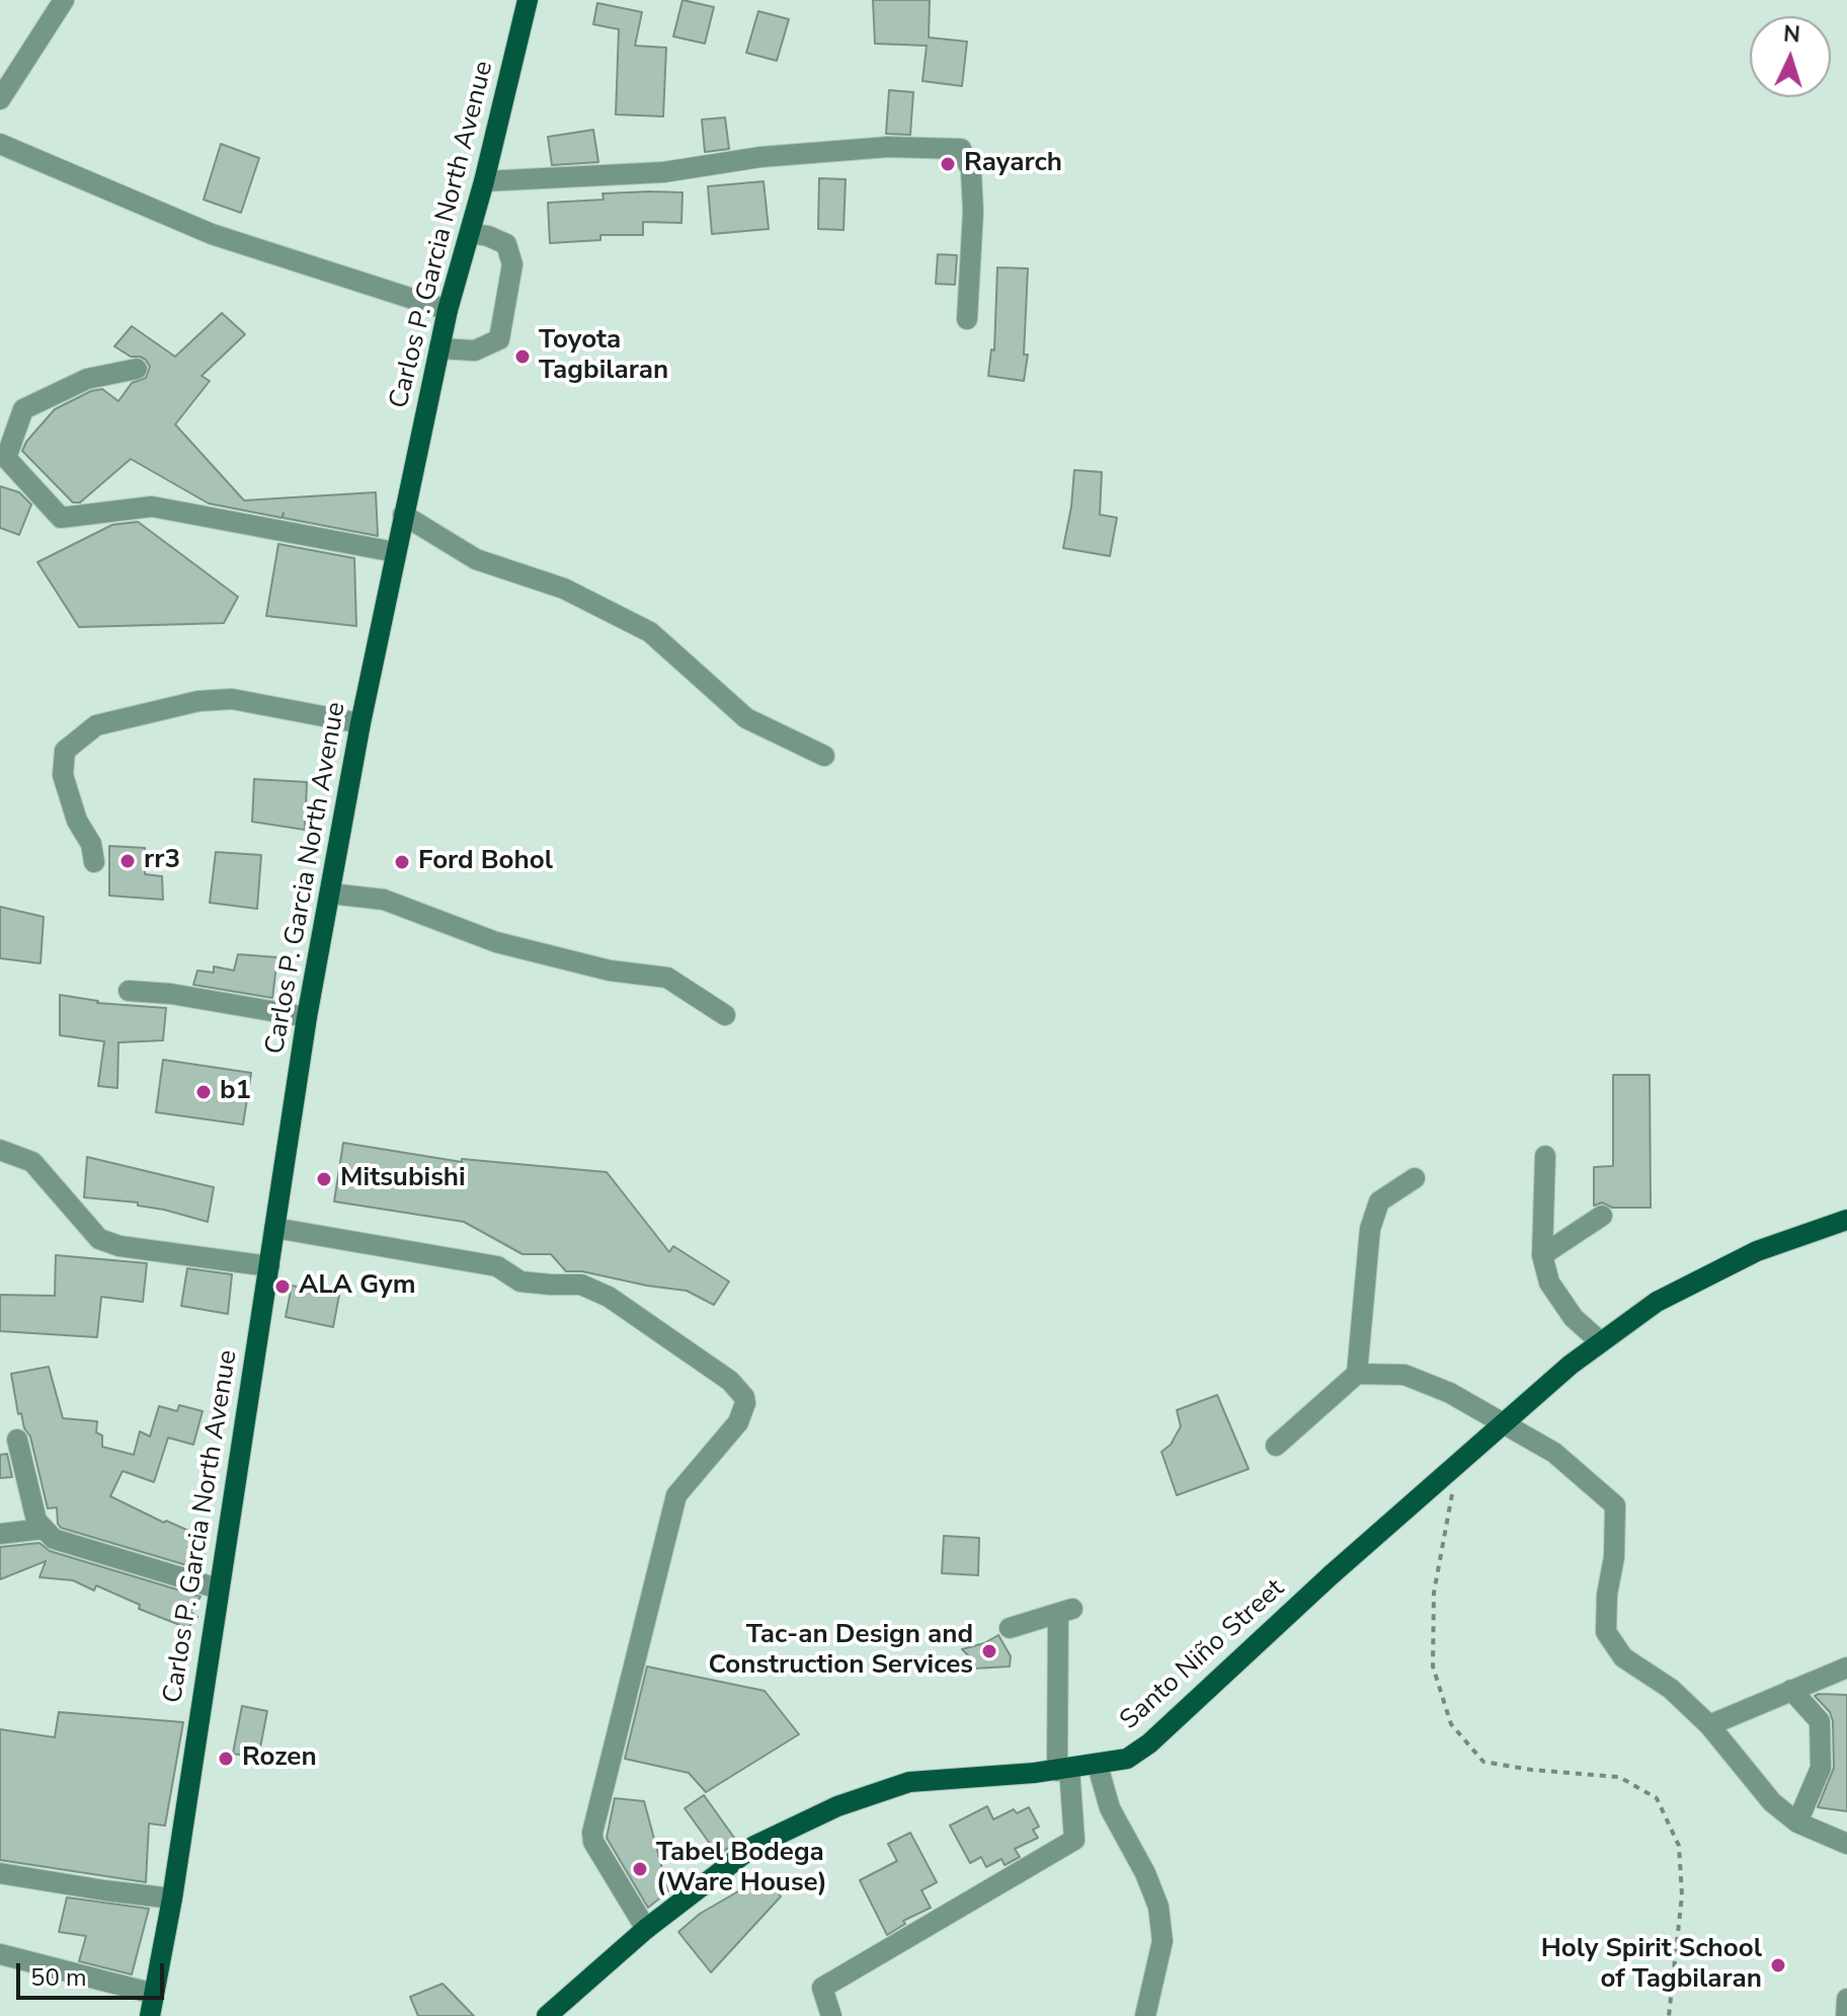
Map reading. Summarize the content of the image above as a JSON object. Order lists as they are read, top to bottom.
{
  "streets": {
    "main road": ["Carlos P. Garcia North Avenue", "Santo Niño Street"]
  },
  "places": [
    "Rayarch",
    "Toyota Tagbilaran",
    "rr3",
    "Ford Bohol",
    "b1",
    "Mitsubishi",
    "ALA Gym",
    "Tac-an Design and Construction Services",
    "Rozen",
    "Tabel Bodega (Ware House)",
    "Holy Spirit School of Tagbilaran"
  ],
  "scale_bar": "50 m",
  "north": "top"
}
